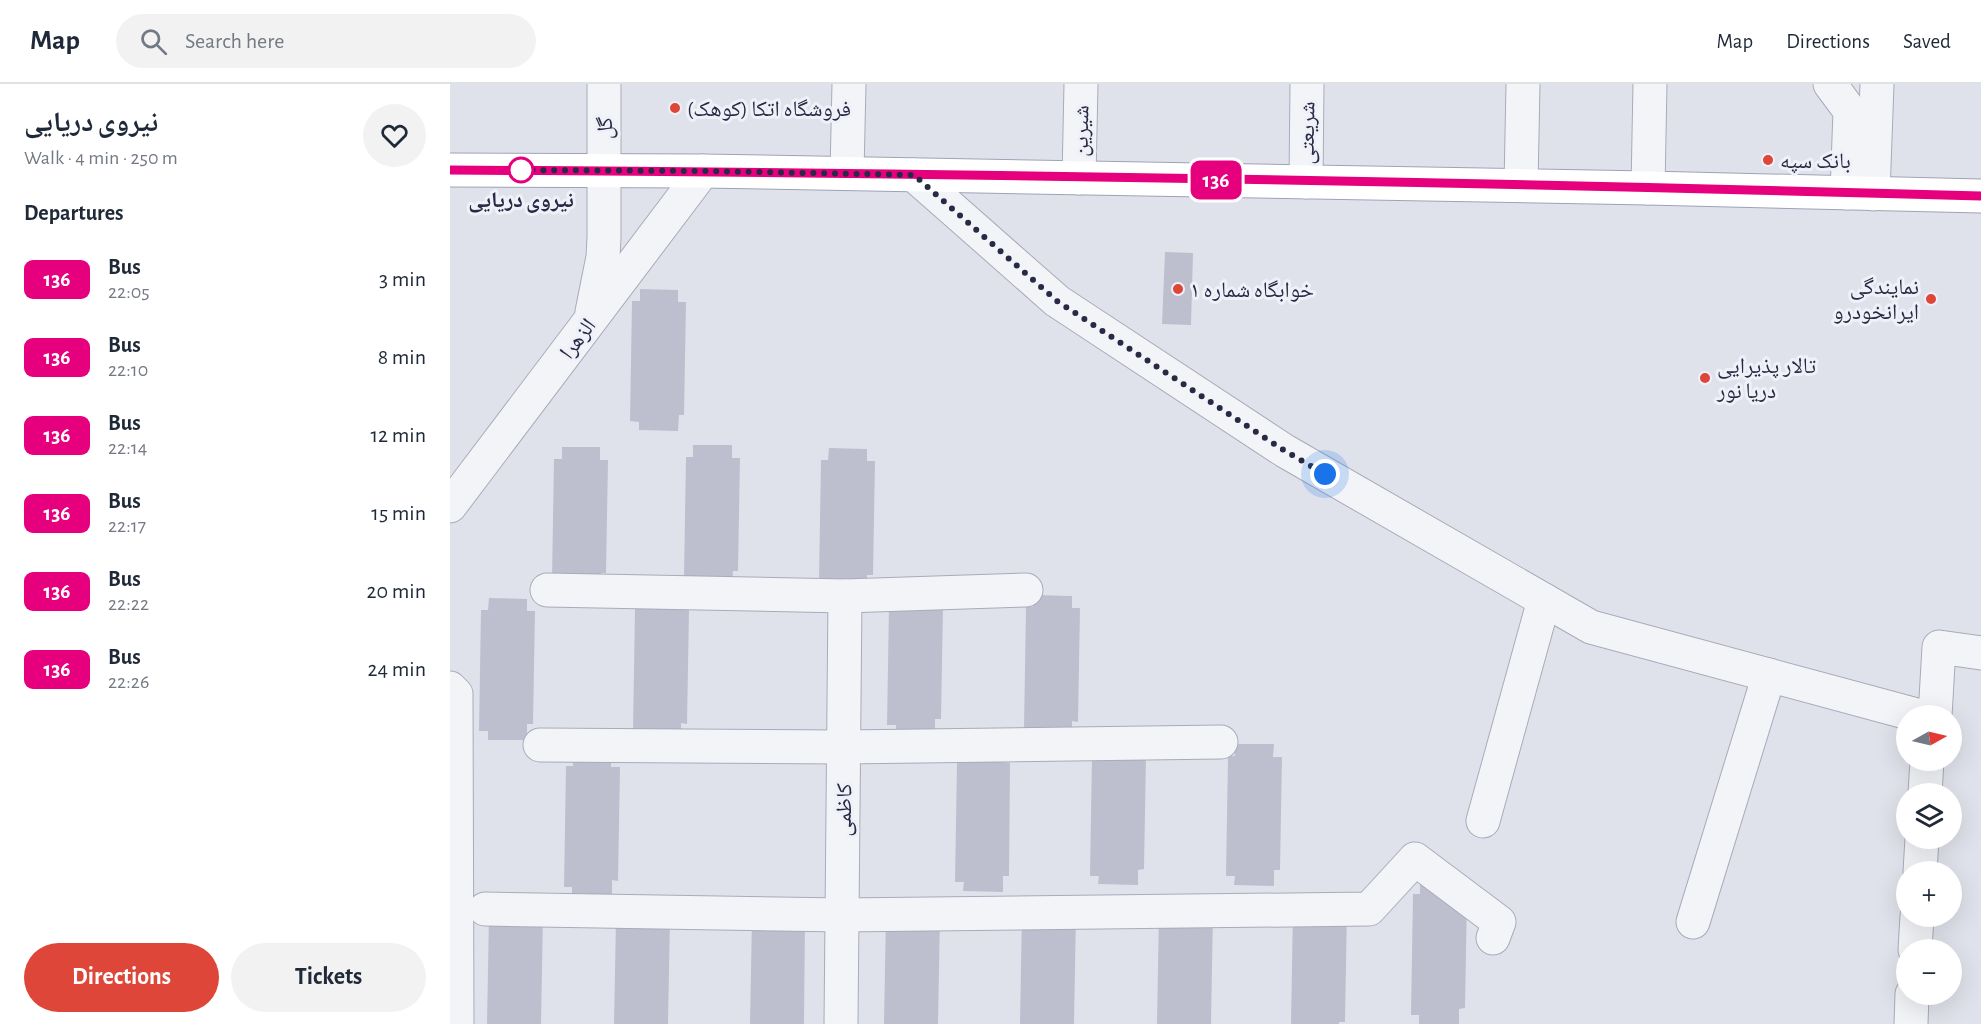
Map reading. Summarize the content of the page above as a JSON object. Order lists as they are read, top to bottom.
{
  "streets": {
    "street": [
      "گل",
      "شیرین",
      "شریعتی",
      "الزهرا",
      "کاظمی"
    ]
  },
  "crossings": [
    ["گل", "الزهرا"]
  ],
  "places": [
    "فروشگاه اتکا (کوهک)",
    "بانک سپه",
    "نیروی دریایی",
    "خوابگاه شماره ۱",
    "نمایندگی ایرانخودرو",
    "تالار پذیرایی دریا نور"
  ],
  "lines": ["bus line 136"],
  "north": "right",
  "page": {
    "header": "Map",
    "search": "Search here",
    "nav": ["Map", "Directions", "Saved"],
    "heading": [
      ["نیروی دریایی", "Walk · 4 min · 250 m"],
      "Departures"
    ],
    "on_map": "136",
    "list": [
      {
        "mark": "136",
        "name": "Bus",
        "note": "22:05",
        "value": "3 min"
      },
      {
        "mark": "136",
        "name": "Bus",
        "note": "22:10",
        "value": "8 min"
      },
      {
        "mark": "136",
        "name": "Bus",
        "note": "22:14",
        "value": "12 min"
      },
      {
        "mark": "136",
        "name": "Bus",
        "note": "22:17",
        "value": "15 min"
      },
      {
        "mark": "136",
        "name": "Bus",
        "note": "22:22",
        "value": "20 min"
      },
      {
        "mark": "136",
        "name": "Bus",
        "note": "22:26",
        "value": "24 min"
      }
    ],
    "map_buttons": ["+", "−"],
    "buttons": ["Directions", "Tickets"]
  }
}
